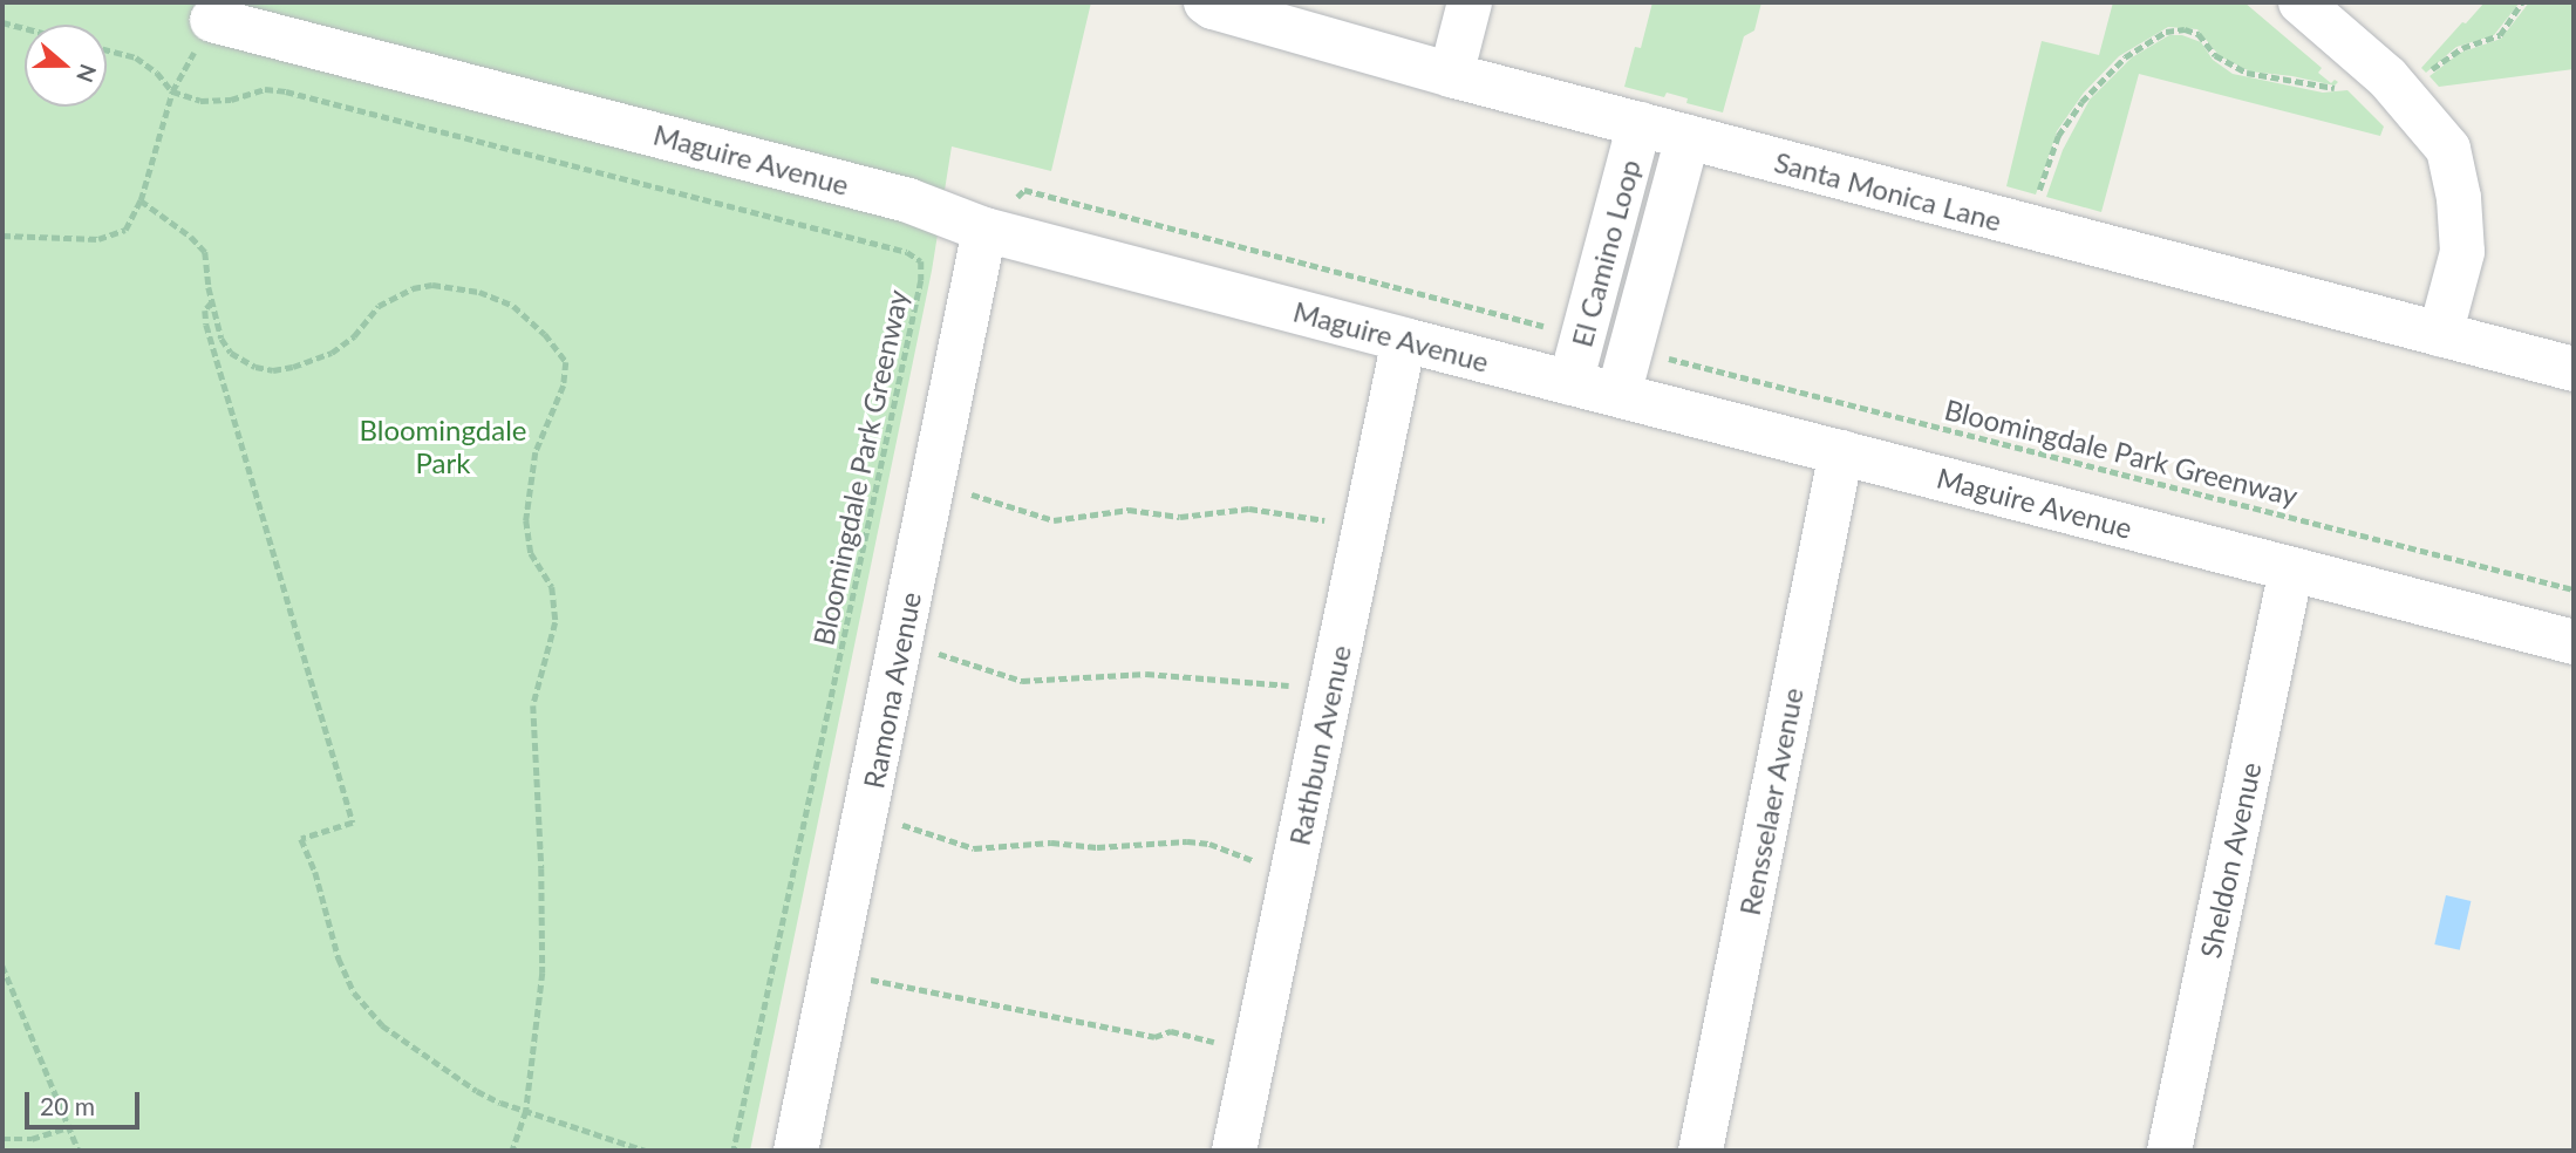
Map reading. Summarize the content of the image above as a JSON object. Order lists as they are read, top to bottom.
{
  "streets": {
    "street": [
      "Maguire Avenue",
      "Santa Monica Lane",
      "El Camino Loop",
      "Ramona Avenue",
      "Rathbun Avenue",
      "Rensselaer Avenue",
      "Sheldon Avenue"
    ],
    "path": ["Bloomingdale Park Greenway"]
  },
  "crossings": [
    ["Maguire Avenue", "El Camino Loop"],
    ["Maguire Avenue", "Ramona Avenue"],
    ["Maguire Avenue", "Rathbun Avenue"],
    ["Maguire Avenue", "Rensselaer Avenue"],
    ["Maguire Avenue", "Sheldon Avenue"],
    ["Santa Monica Lane", "El Camino Loop"]
  ],
  "parks": ["Bloomingdale Park"],
  "scale_bar": "20 m",
  "north": "right"
}
